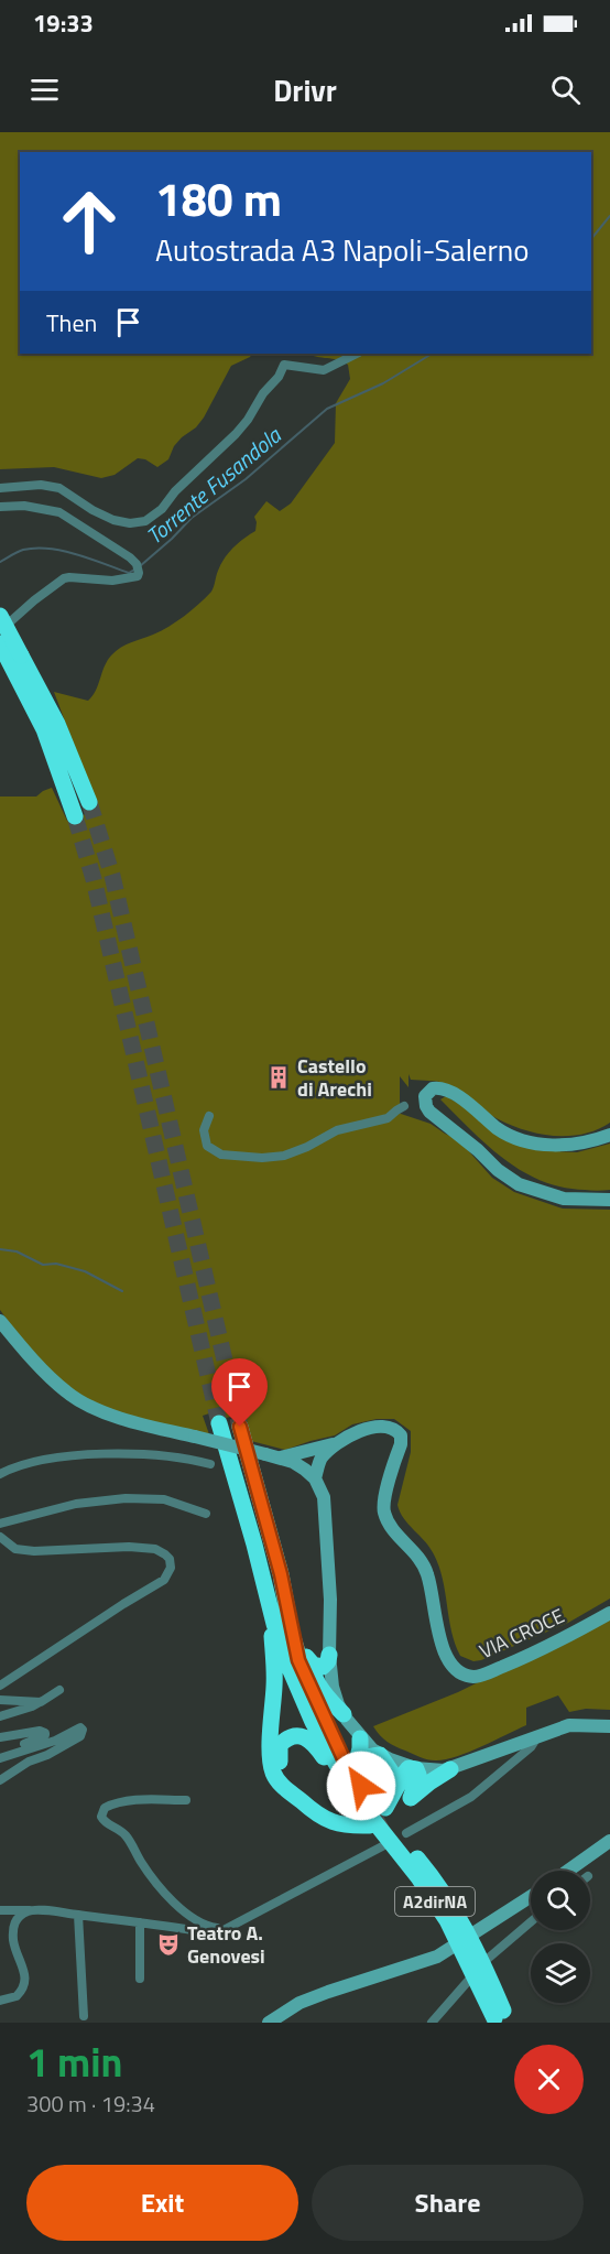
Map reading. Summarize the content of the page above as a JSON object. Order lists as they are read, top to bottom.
{
  "streets": {
    "highway": ["A2dirNA"],
    "street": ["VIA CROCE"]
  },
  "water": ["Torrente Fusandola"],
  "places": {
    "building": ["Castello di Arechi"],
    "theatre": ["Teatro A. Genovesi"]
  },
  "page": {
    "status": "19:33",
    "header": "Drivr",
    "turn": ["180 m", "Autostrada A3 Napoli-Salerno"],
    "then": "Then",
    "heading": ["1 min", "300 m · 19:34"],
    "buttons": ["Exit", "Share"]
  }
}
